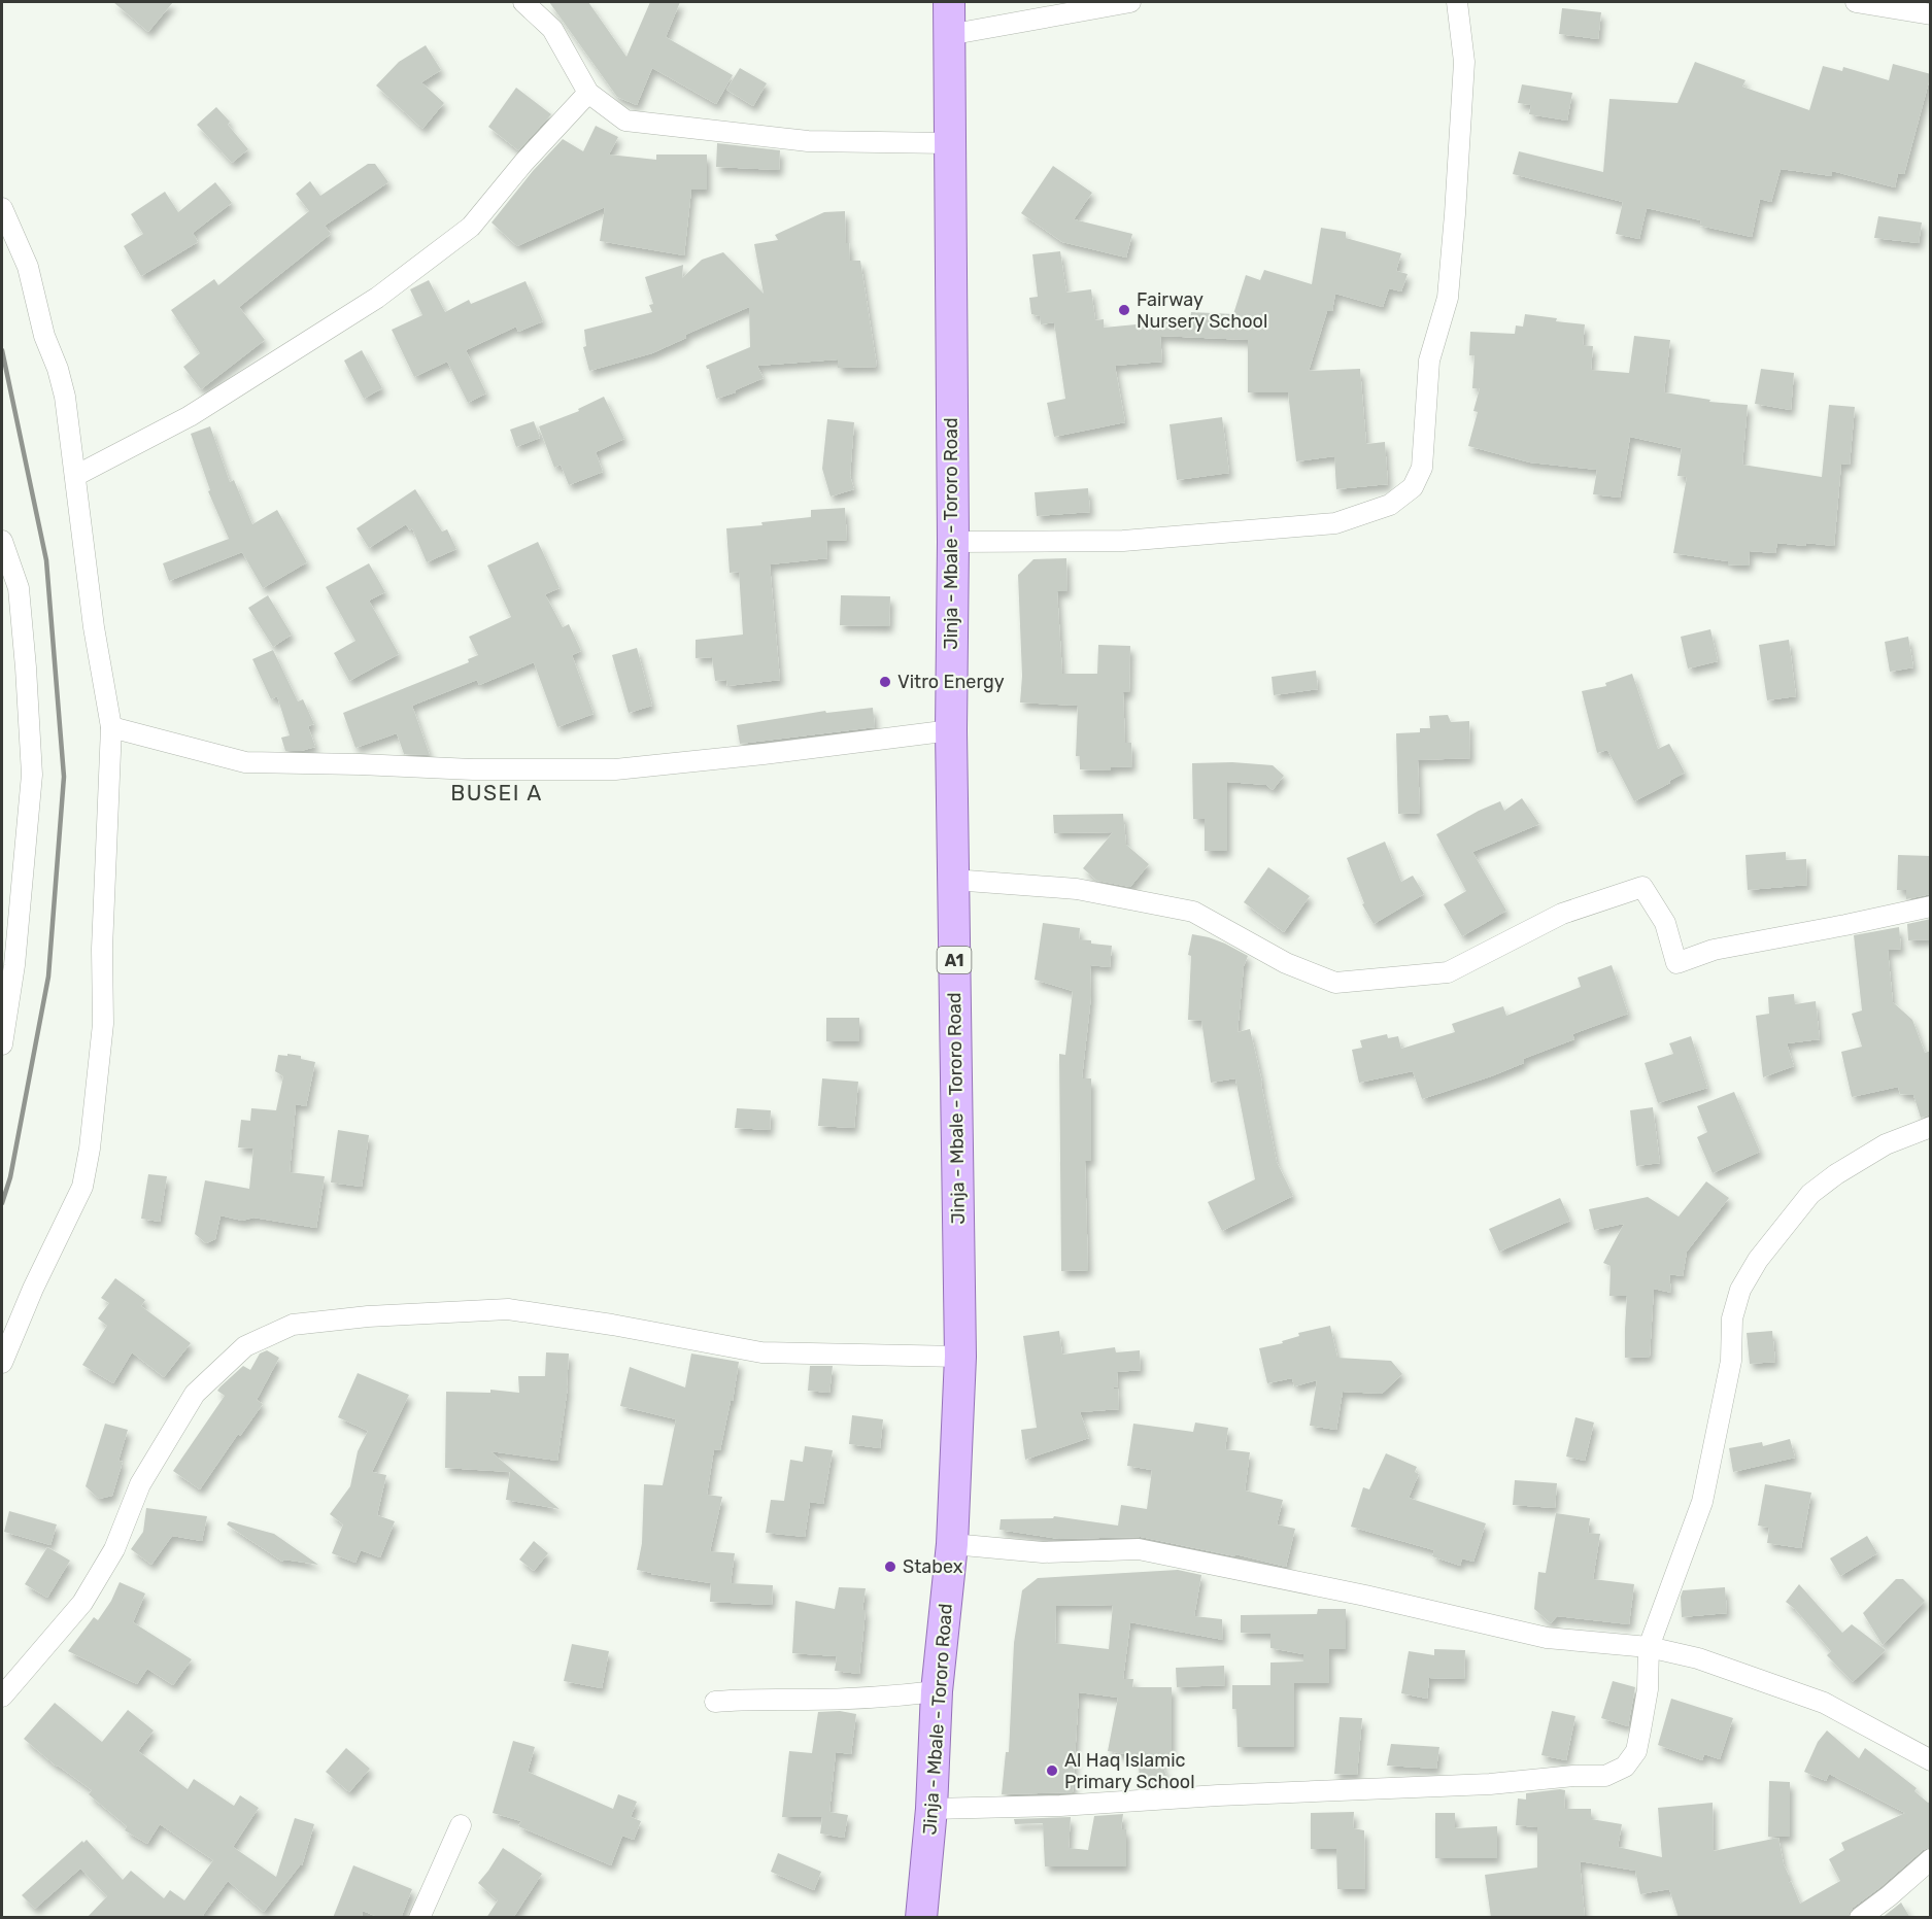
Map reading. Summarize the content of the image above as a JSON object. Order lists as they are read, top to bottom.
{
  "streets": {
    "main road": ["Jinja - Mbale - Tororo Road", "A1"]
  },
  "districts": ["BUSEI A"],
  "places": [
    "Fairway Nursery School",
    "Vitro Energy",
    "Stabex",
    "Al Haq Islamic Primary School"
  ]
}
